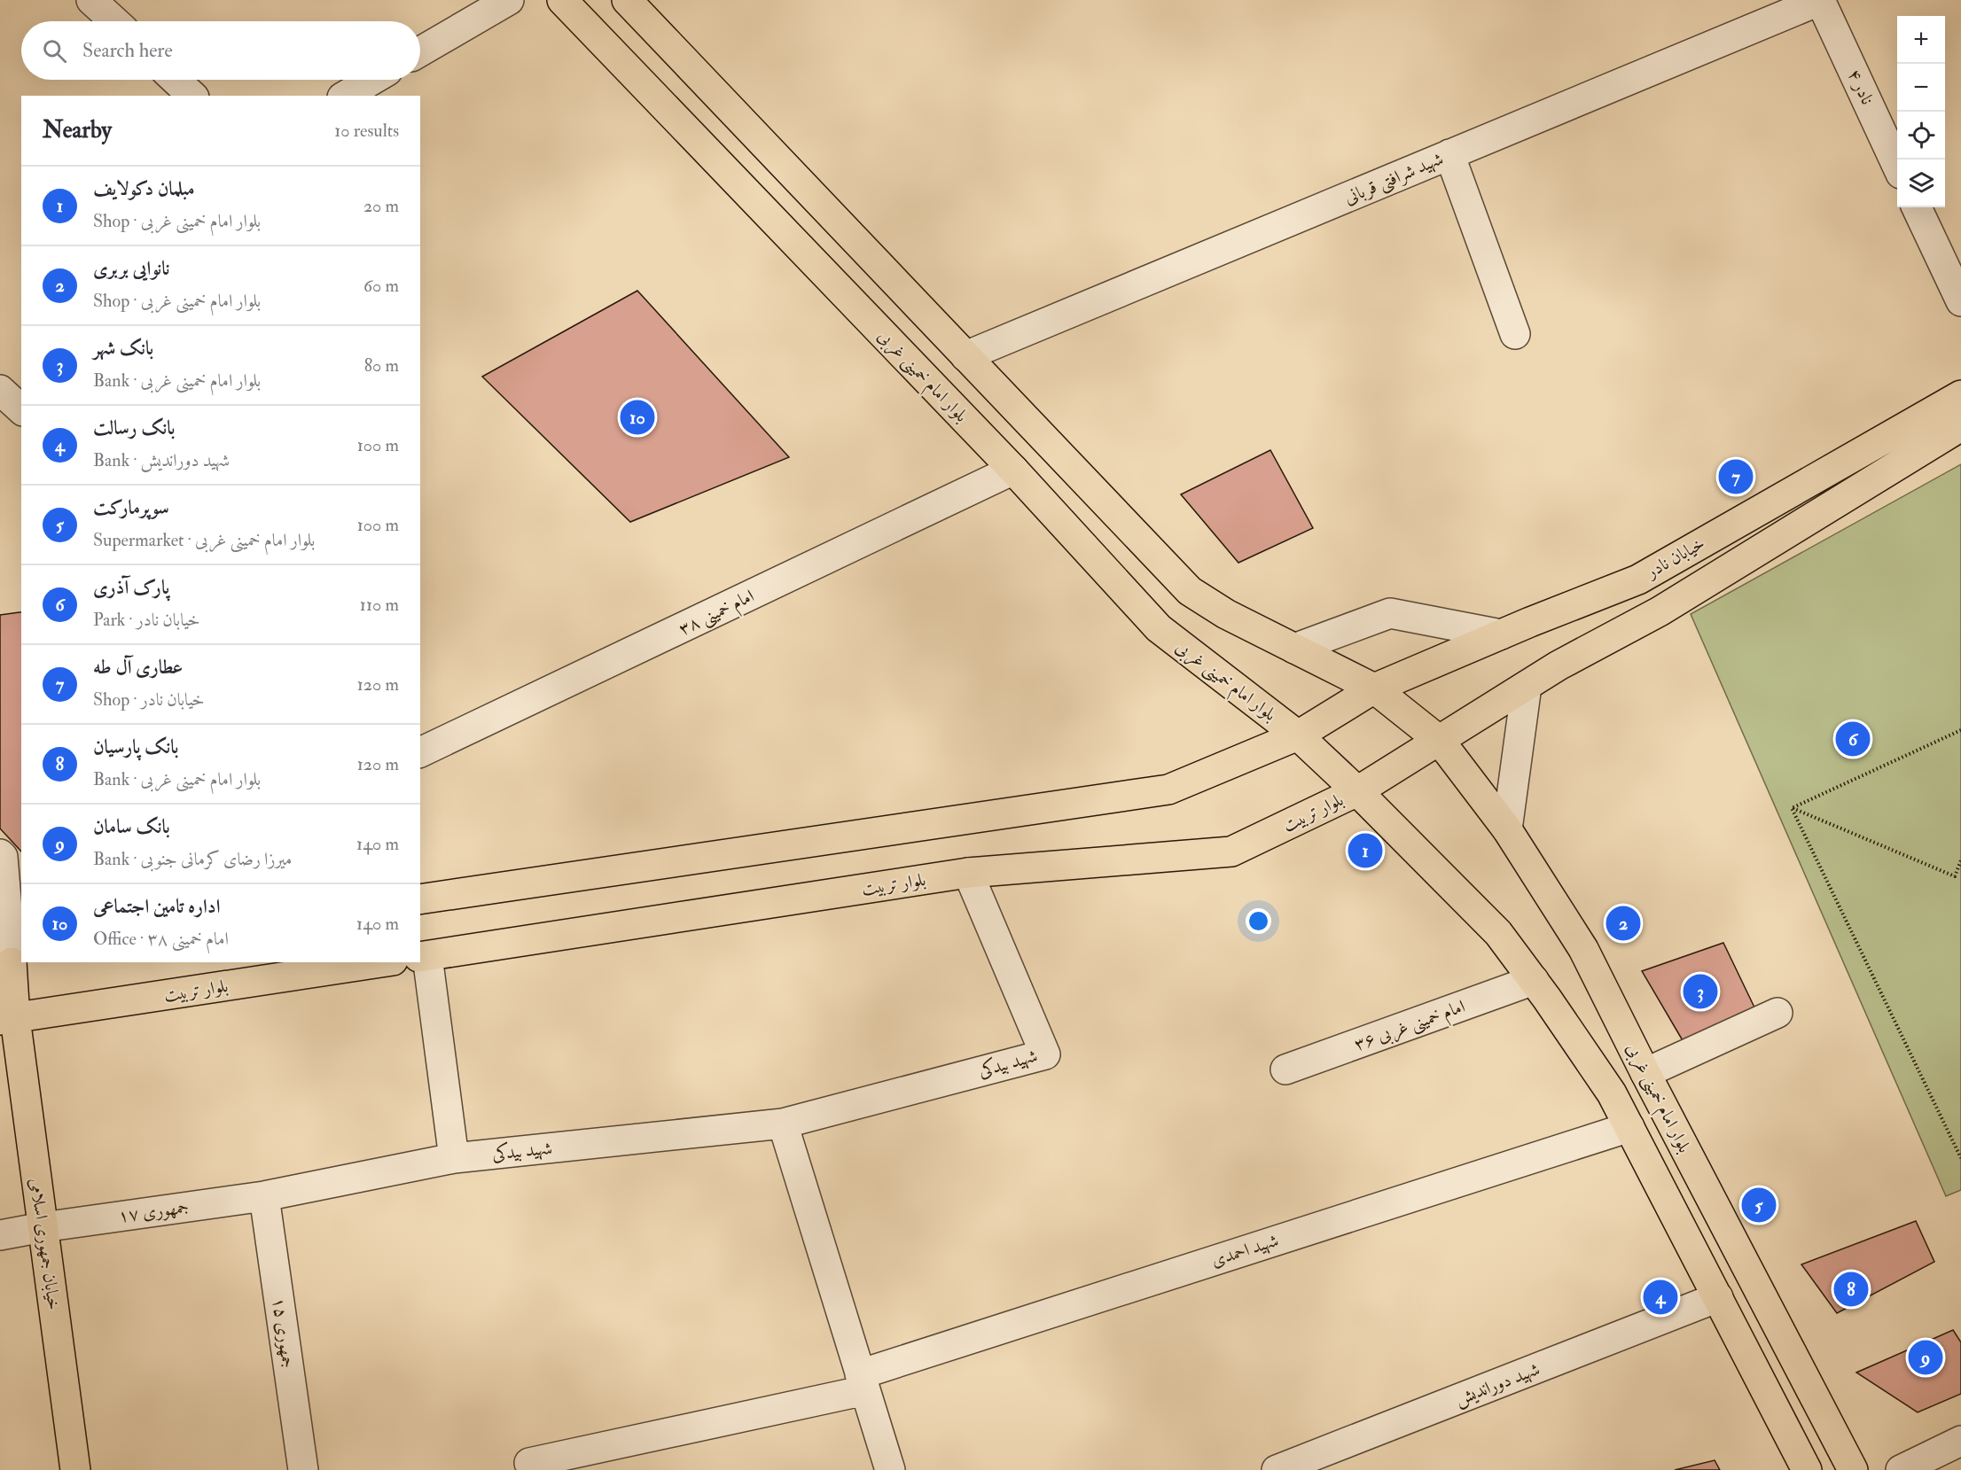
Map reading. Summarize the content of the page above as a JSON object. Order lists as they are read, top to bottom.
{
  "streets": {
    "main road": [
      "بلوار امام خمینی غربی",
      "خیابان نادر",
      "بلوار تربیت",
      "خیابان جمهوری اسلامی"
    ],
    "street": [
      "نادر ۴",
      "شهید شرافتی قربانی",
      "۳۸ امام خمینی",
      "امام خمینی غربی ۳۶",
      "شهید بیدکی",
      "جمهوری ۱۷",
      "شهید احمدی",
      "جمهوری ۱۵",
      "شهید دوراندیش"
    ]
  },
  "crossings": [
    ["نادر ۴", "شهید شرافتی قربانی"],
    ["بلوار امام خمینی غربی", "خیابان نادر"],
    ["بلوار امام خمینی غربی", "۳۸ امام خمینی"],
    ["بلوار امام خمینی غربی", "بلوار تربیت"],
    ["بلوار تربیت", "شهید بیدکی"],
    ["بلوار تربیت", "خیابان جمهوری اسلامی"],
    ["شهید بیدکی", "جمهوری ۱۷"],
    ["شهید بیدکی", "جمهوری ۱۵"],
    ["جمهوری ۱۷", "خیابان جمهوری اسلامی"],
    ["جمهوری ۱۷", "جمهوری ۱۵"]
  ],
  "page": {
    "map_buttons": ["+", "−"],
    "search": "Search here",
    "heading": ["Nearby", "10 results"],
    "list": [
      {
        "mark": "1",
        "name": "مبلمان دکولایف",
        "note": "Shop · بلوار امام خمینی غربی",
        "value": "20 m"
      },
      {
        "mark": "2",
        "name": "نانوایی بربری",
        "note": "Shop · بلوار امام خمینی غربی",
        "value": "60 m"
      },
      {
        "mark": "3",
        "name": "بانک شهر",
        "note": "Bank · بلوار امام خمینی غربی",
        "value": "80 m"
      },
      {
        "mark": "4",
        "name": "بانک رسالت",
        "note": "Bank · شهید دوراندیش",
        "value": "100 m"
      },
      {
        "mark": "5",
        "name": "سوپرمارکت",
        "note": "Supermarket · بلوار امام خمینی غربی",
        "value": "100 m"
      },
      {
        "mark": "6",
        "name": "پارک آذری",
        "note": "Park · خیابان نادر",
        "value": "110 m"
      },
      {
        "mark": "7",
        "name": "عطاری آل طه",
        "note": "Shop · خیابان نادر",
        "value": "120 m"
      },
      {
        "mark": "8",
        "name": "بانک پارسیان",
        "note": "Bank · بلوار امام خمینی غربی",
        "value": "120 m"
      },
      {
        "mark": "9",
        "name": "بانک سامان",
        "note": "Bank · میرزا رضای کرمانی جنوبی",
        "value": "140 m"
      },
      {
        "mark": "10",
        "name": "اداره تامین اجتماعی",
        "note": "Office · ۳۸ امام خمینی",
        "value": "140 m"
      }
    ],
    "pins": [
      "10",
      "7",
      "6",
      "1",
      "2",
      "3",
      "5",
      "8",
      "4",
      "9"
    ]
  }
}
